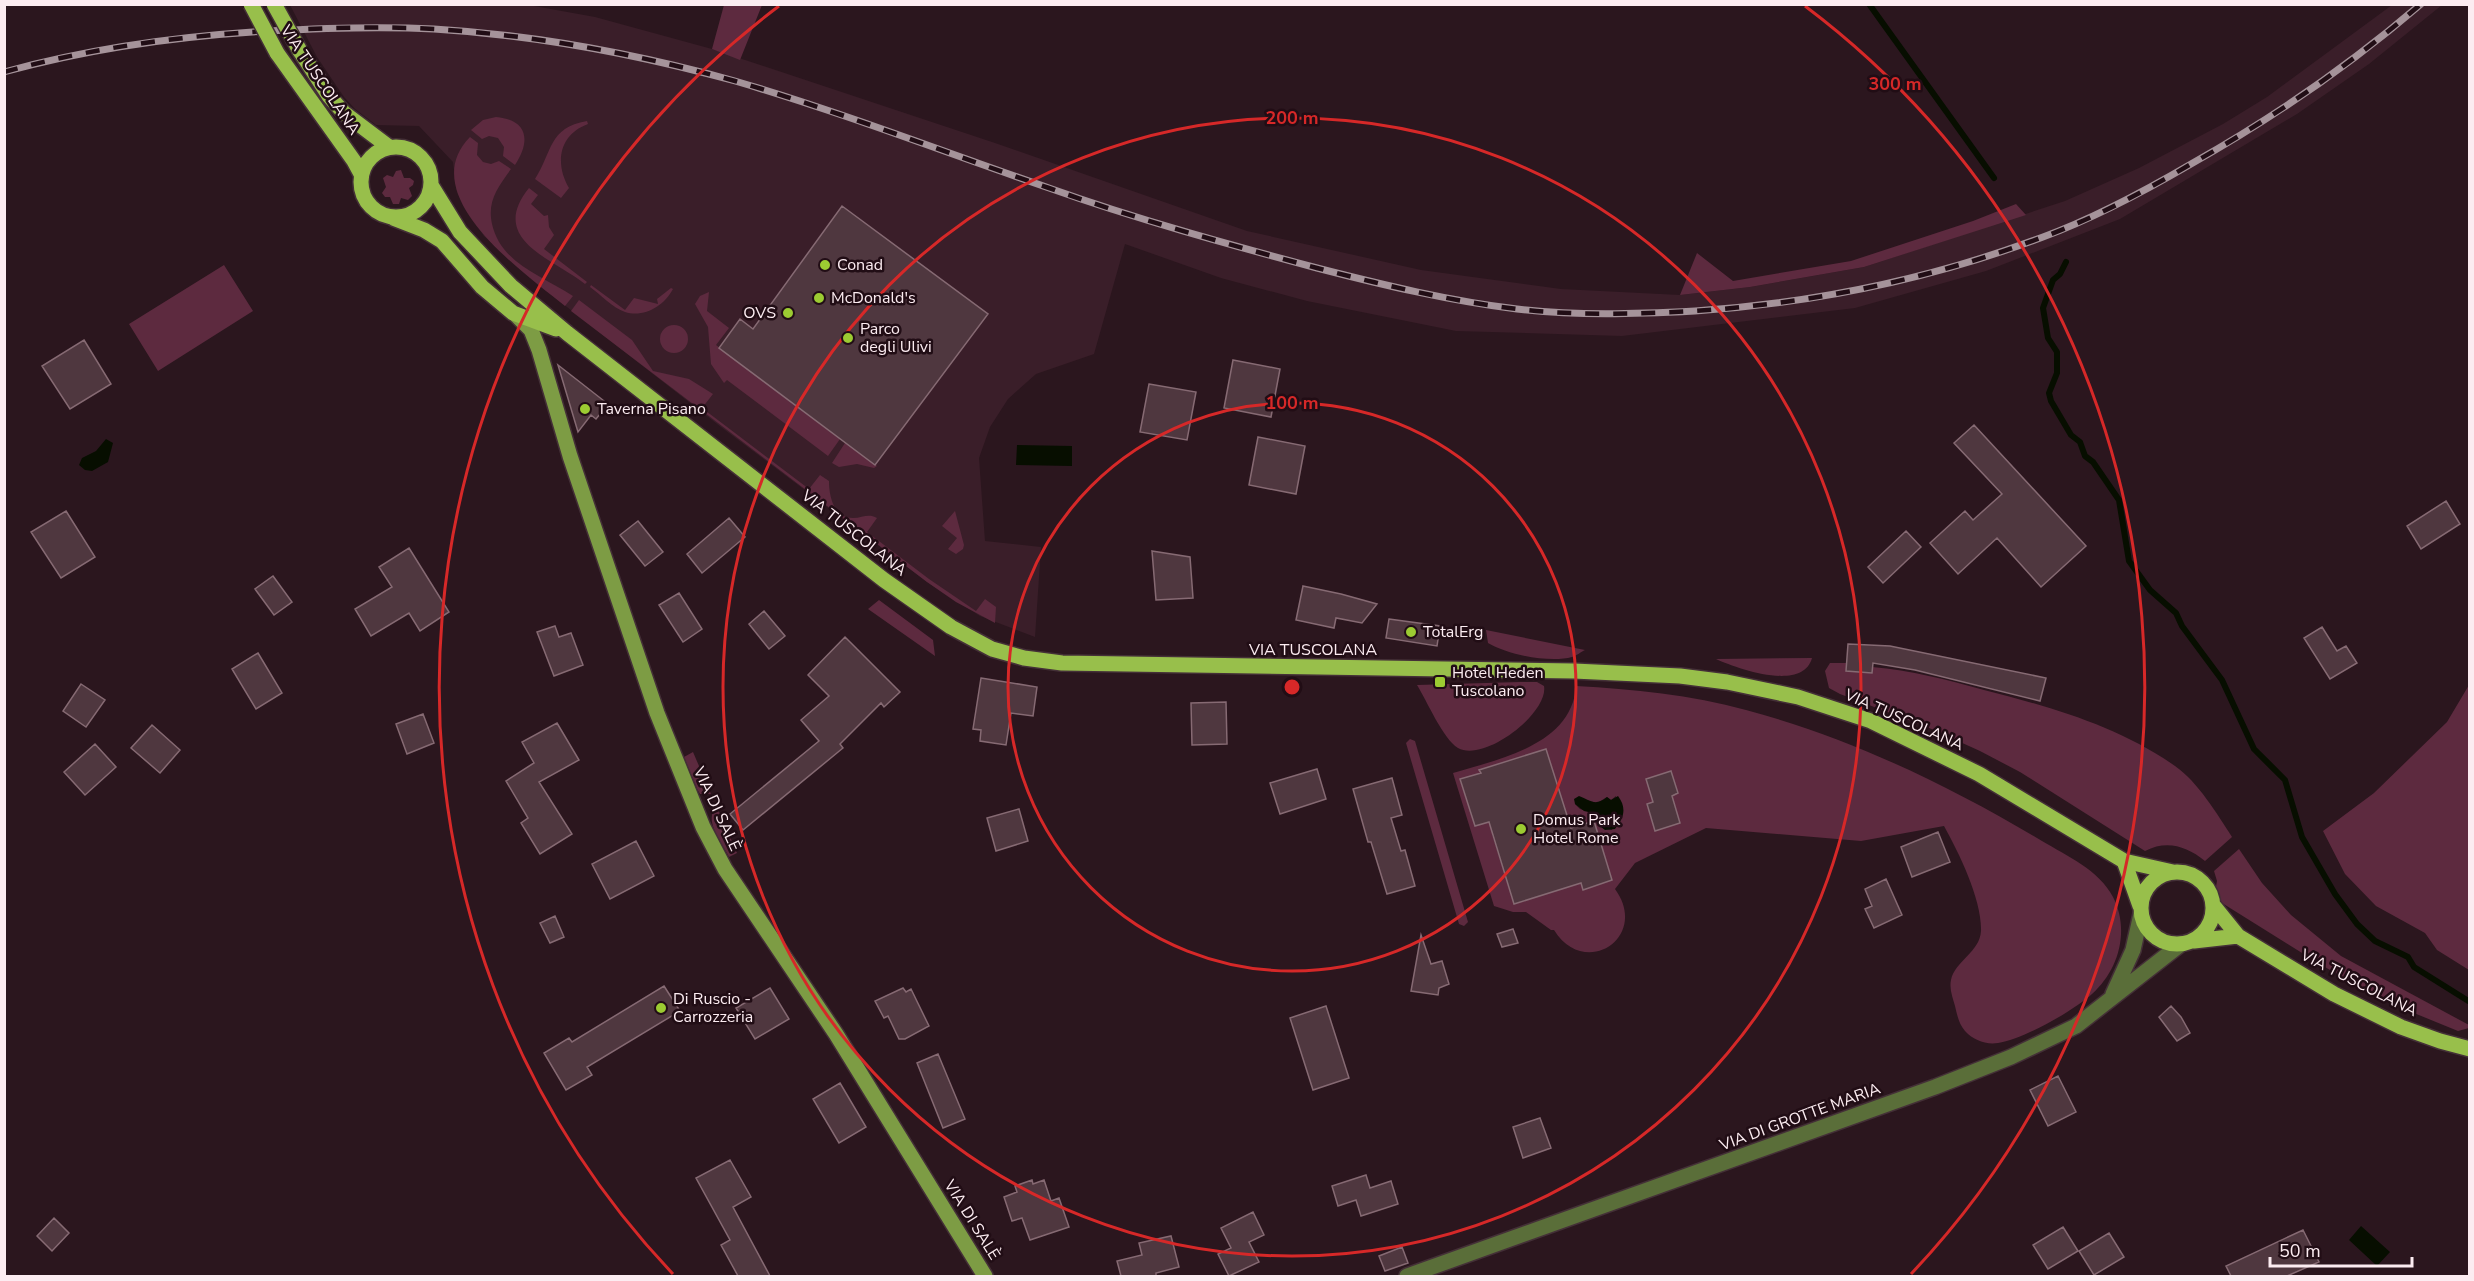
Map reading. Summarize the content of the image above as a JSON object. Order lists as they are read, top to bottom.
{
  "streets": {
    "main road": ["VIA TUSCOLANA", "VIA DI SALÈ"],
    "street": ["VIA DI GROTTE MARIA"]
  },
  "crossings": [
    ["VIA TUSCOLANA", "VIA DI SALÈ"],
    ["VIA TUSCOLANA", "VIA DI GROTTE MARIA"]
  ],
  "places": {
    "other": [
      "Conad",
      "McDonald's",
      "OVS",
      "Parco degli Ulivi",
      "Taverna Pisano",
      "TotalErg",
      "Domus Park Hotel Rome",
      "Di Ruscio - Carrozzeria"
    ],
    "transit": ["Hotel Heden Tuscolano"]
  },
  "scale_bar": "50 m",
  "rings": ["300 m", "200 m", "100 m"]
}
